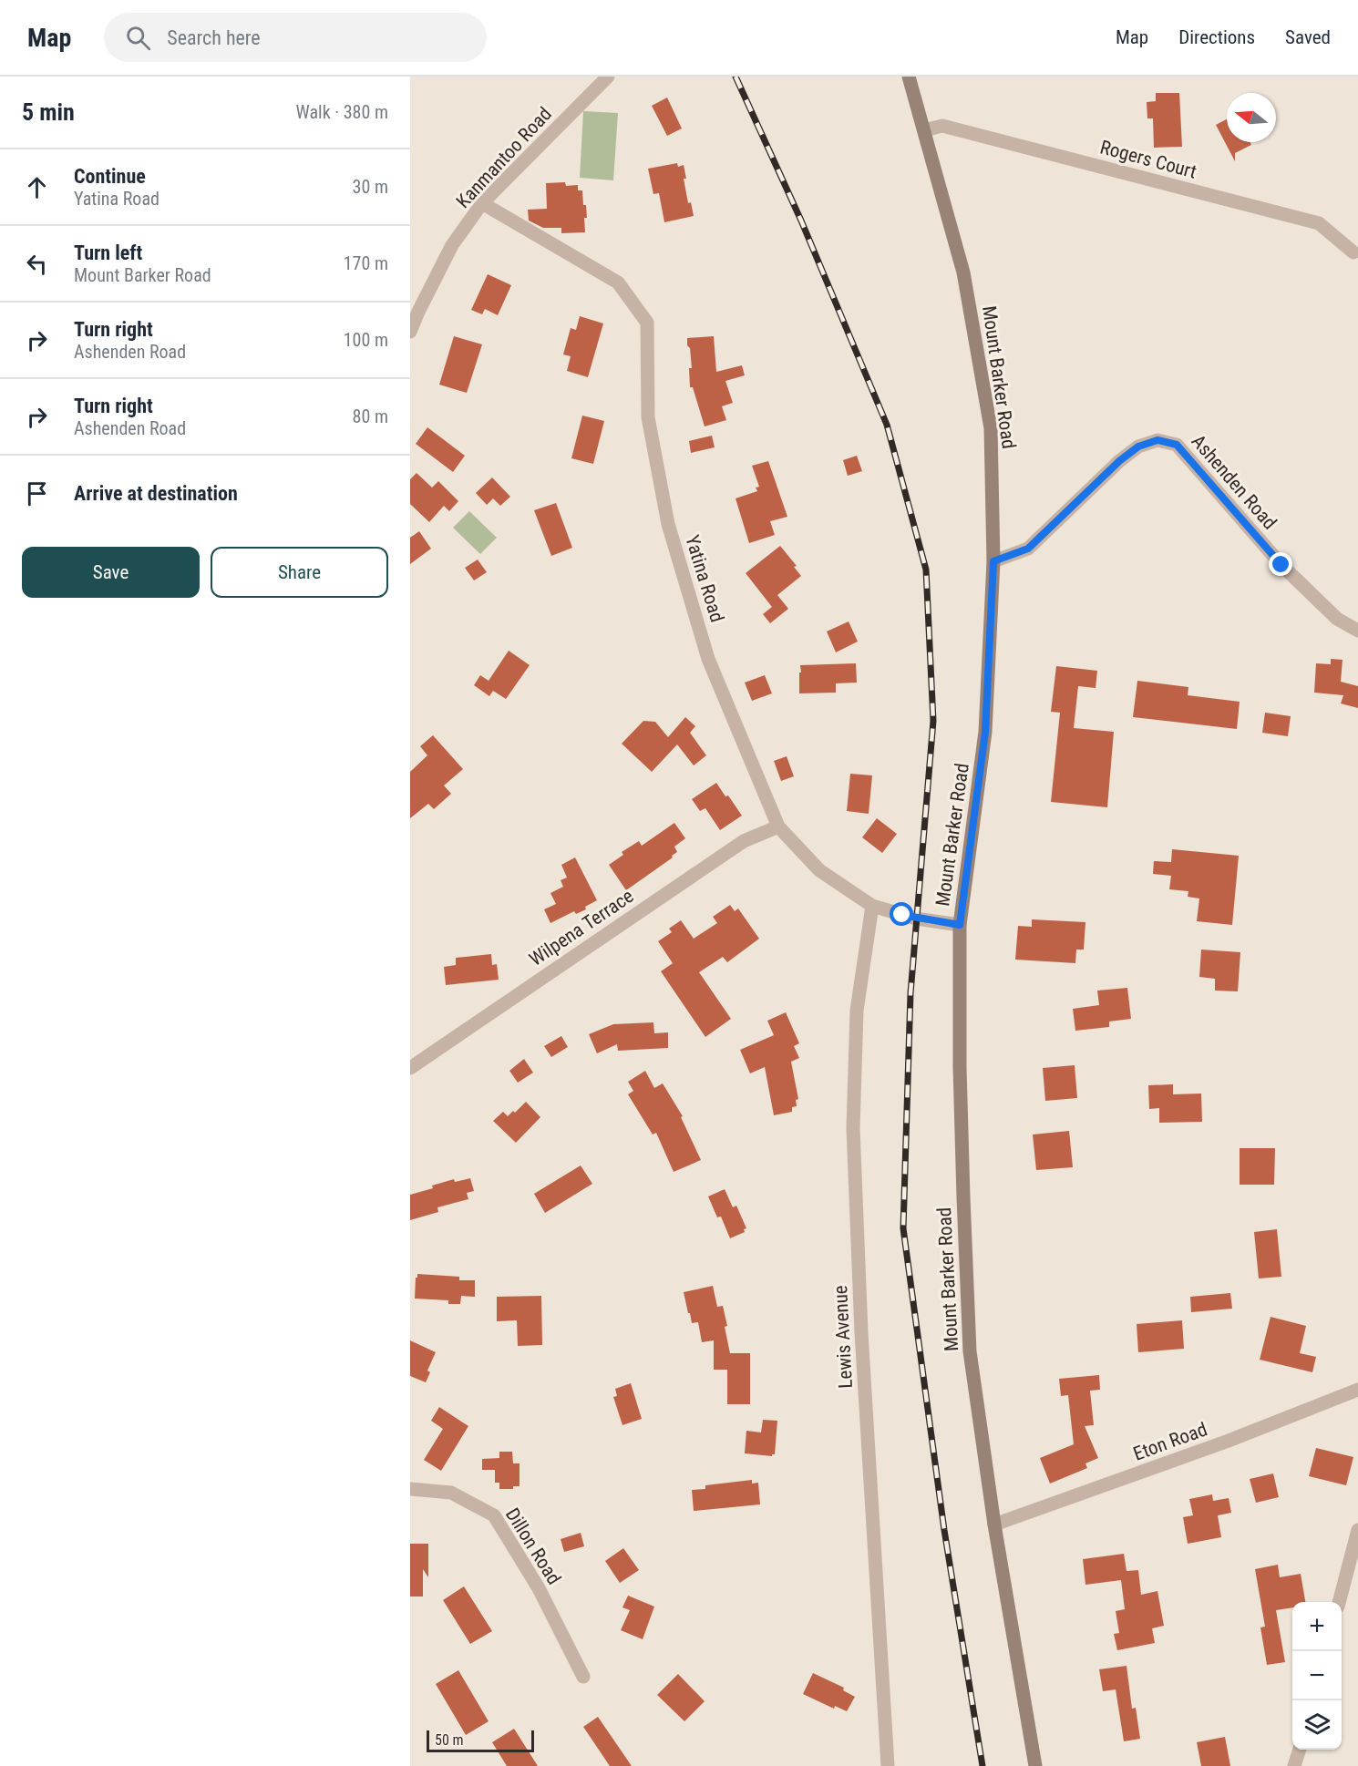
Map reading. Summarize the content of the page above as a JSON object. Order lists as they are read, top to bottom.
{
  "streets": {
    "main road": ["Mount Barker Road"],
    "street": [
      "Kanmantoo Road",
      "Rogers Court",
      "Ashenden Road",
      "Yatina Road",
      "Wilpena Terrace",
      "Lewis Avenue",
      "Eton Road",
      "Dillon Road"
    ]
  },
  "crossings": [
    ["Kanmantoo Road", "Yatina Road"],
    ["Rogers Court", "Mount Barker Road"],
    ["Mount Barker Road", "Ashenden Road"],
    ["Mount Barker Road", "Yatina Road"],
    ["Mount Barker Road", "Eton Road"],
    ["Yatina Road", "Wilpena Terrace"],
    ["Yatina Road", "Lewis Avenue"]
  ],
  "scale_bar": "50 m",
  "north": "left",
  "page": {
    "header": "Map",
    "search": "Search here",
    "nav": ["Map", "Directions", "Saved"],
    "heading": ["5 min", "Walk · 380 m"],
    "list": [
      ["Continue", "Yatina Road", "30 m"],
      ["Turn left", "Mount Barker Road", "170 m"],
      ["Turn right", "Ashenden Road", "100 m"],
      ["Turn right", "Ashenden Road", "80 m"],
      "Arrive at destination"
    ],
    "buttons": ["Save", "Share"],
    "map_buttons": ["+", "−"],
    "scale": "50 m"
  }
}
